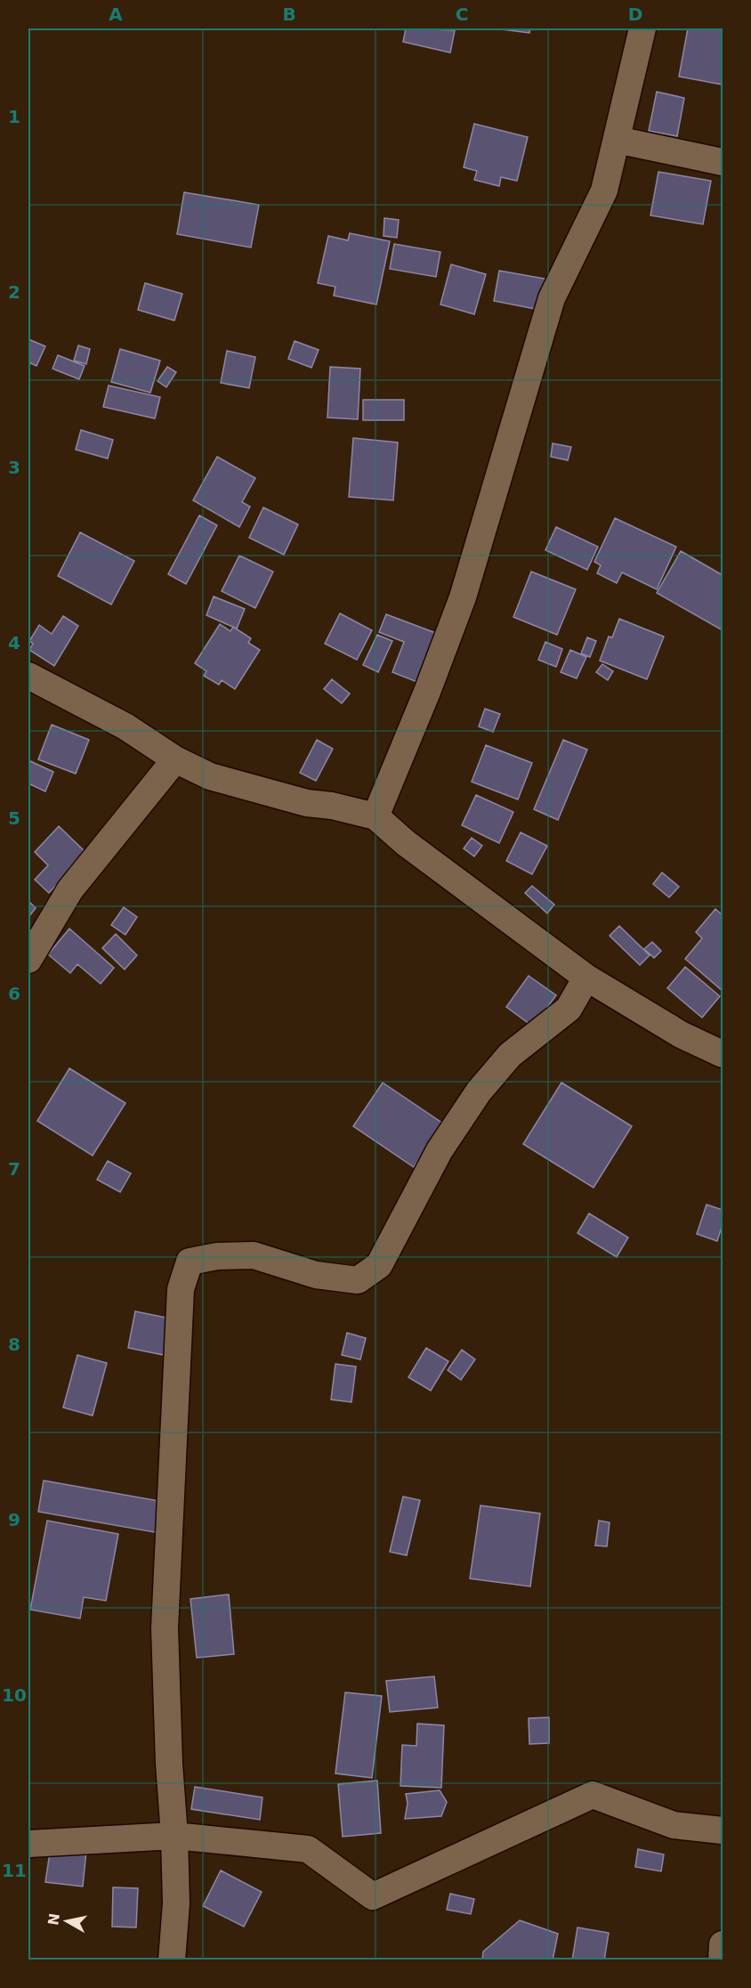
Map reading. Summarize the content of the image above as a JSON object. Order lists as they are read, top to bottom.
{
  "north": "left",
  "grid": {
    "columns": [
      "A",
      "B",
      "C",
      "D"
    ],
    "rows": [
      "1",
      "2",
      "3",
      "4",
      "5",
      "6",
      "7",
      "8",
      "9",
      "10",
      "11"
    ]
  }
}
